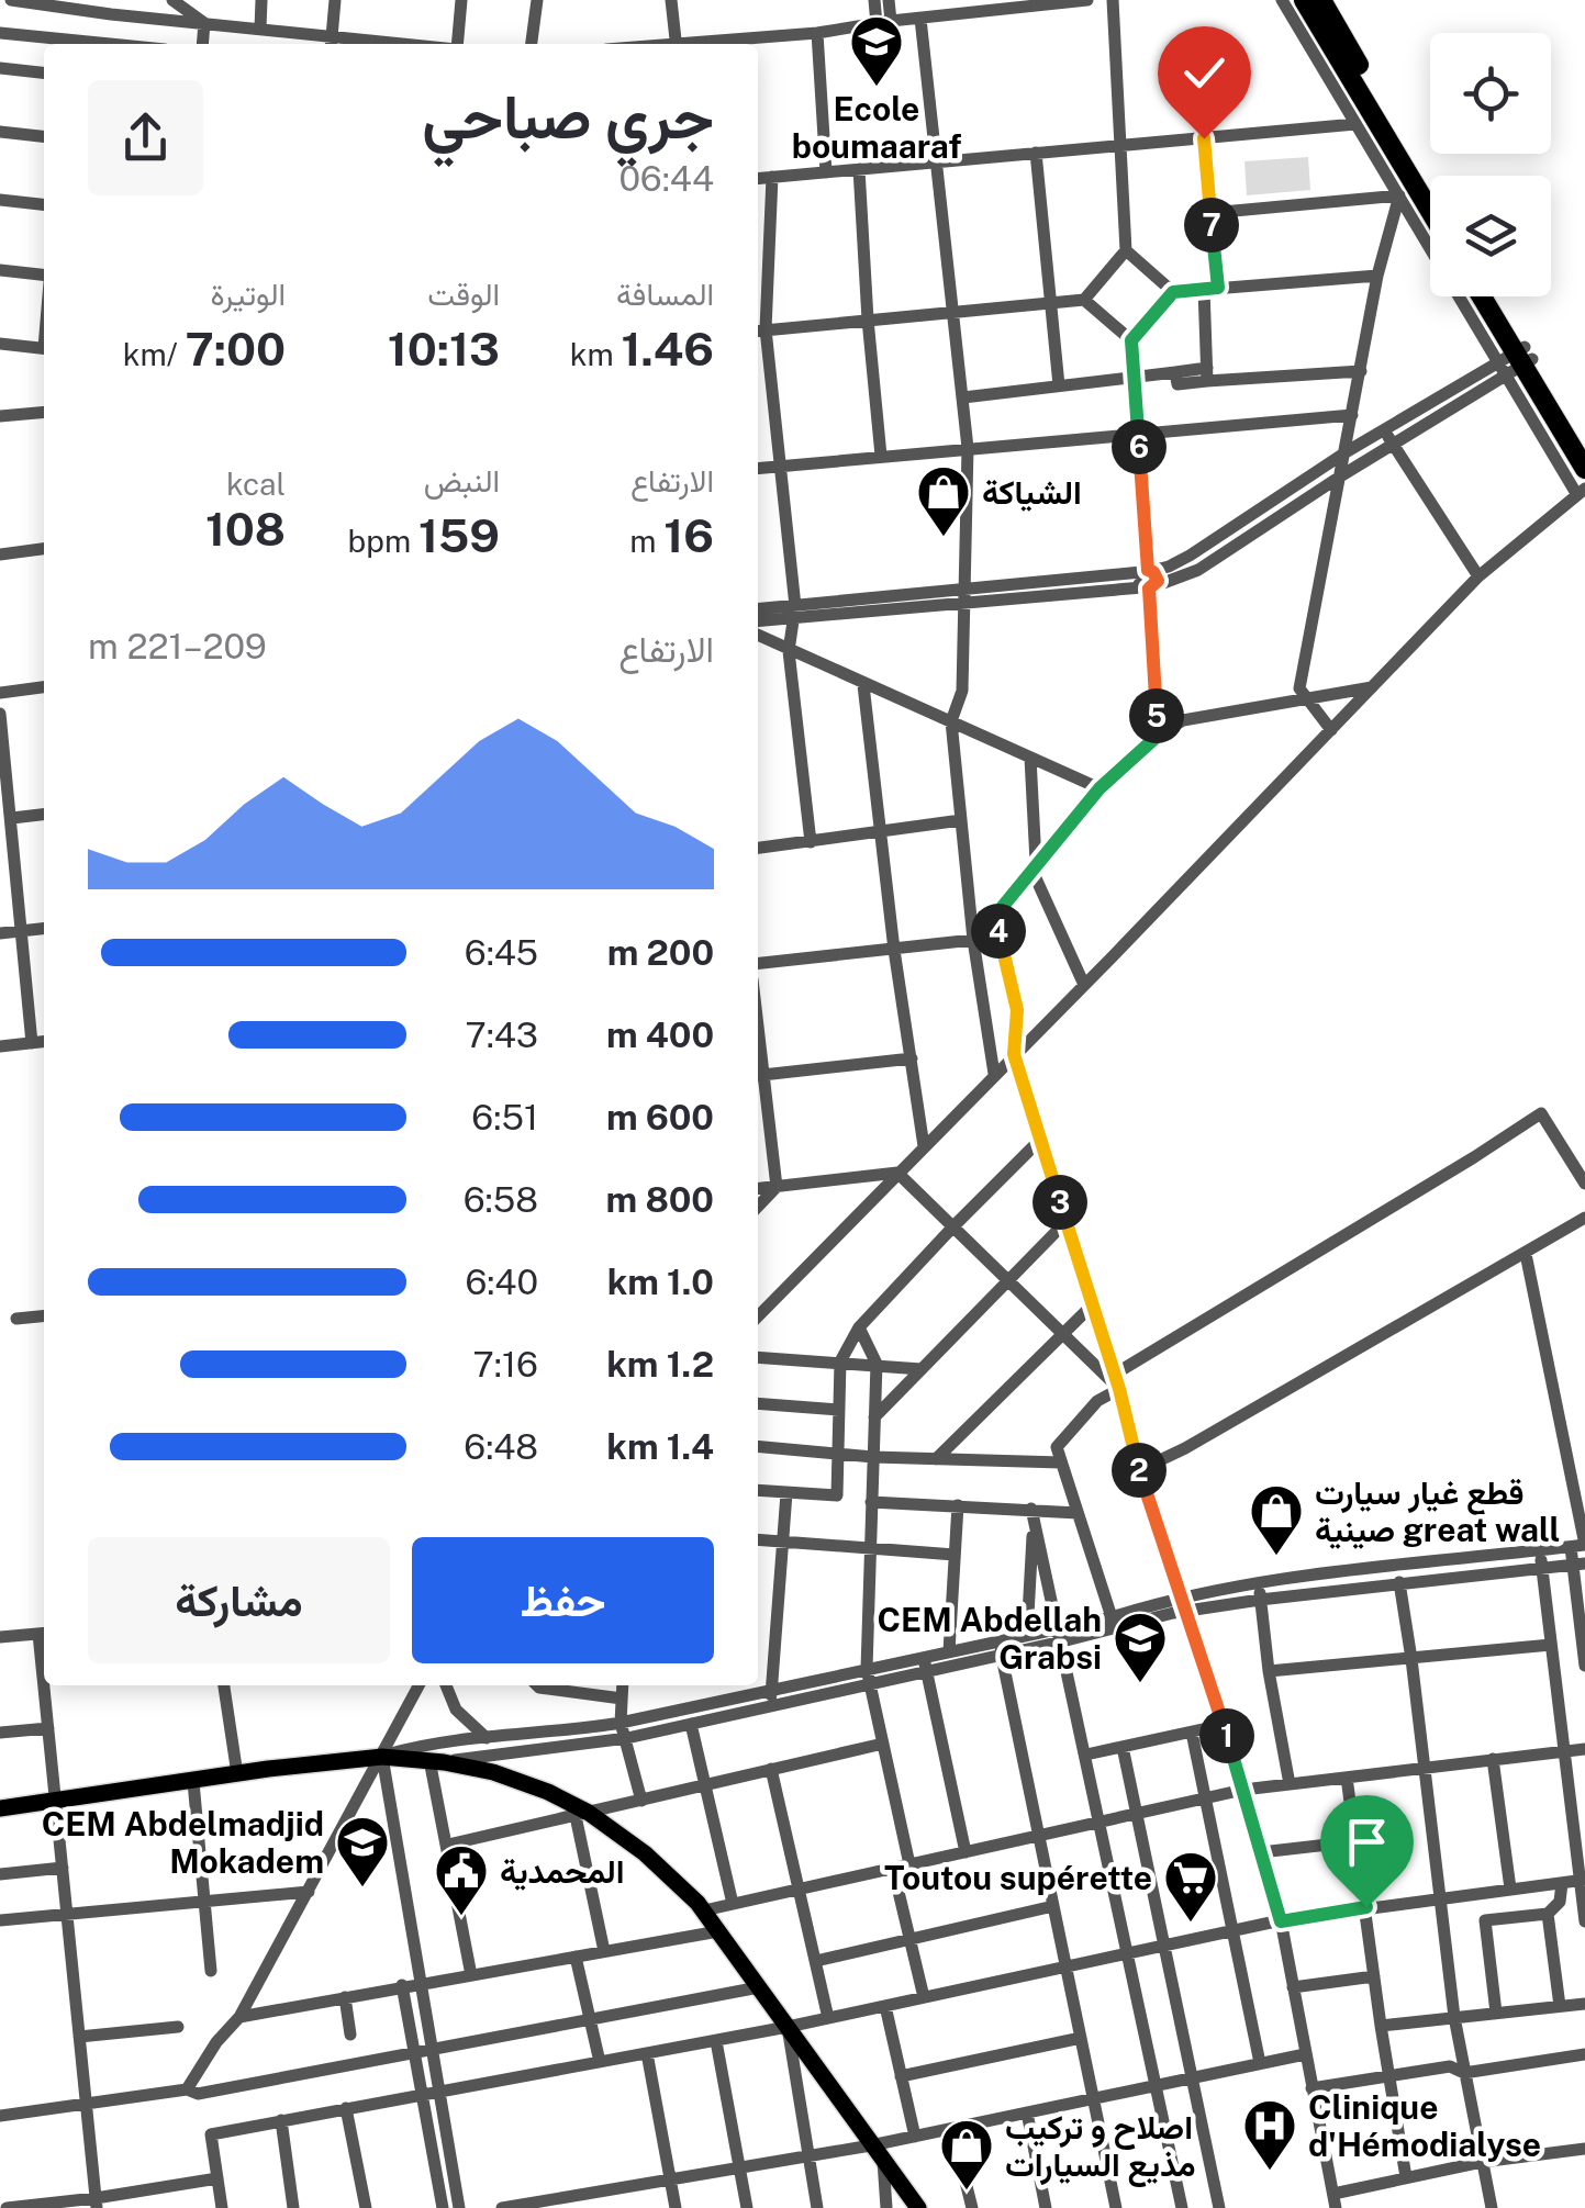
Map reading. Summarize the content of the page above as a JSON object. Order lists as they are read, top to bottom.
{
  "places": {
    "school or university": ["Ecole boumaaraf", "CEM Abdellah Grabsi", "CEM Abdelmadjid Mokadem"],
    "shop": ["الشياكة", "قطع غيار سيارت صينية great wall", "اصلاح و تركيب مذيع السيارات"],
    "public building": ["المحمدية"],
    "supermarket": ["Toutou supérette"],
    "hospital": ["Clinique d'Hémodialyse"]
  },
  "page": {
    "heading": ["جري صباحي", "06:44"],
    "pins": [
      "7",
      "6",
      "5",
      "4",
      "3",
      "2",
      "1"
    ],
    "stats": [
      ["المسافة", "1.46 km"],
      ["الوقت", "10:13"],
      ["الوتيرة", "7:00 /km"],
      ["الارتفاع", "16 m"],
      ["النبض", "159 bpm"],
      ["kcal", "108"]
    ],
    "chart": ["الارتفاع", "209–221 m"],
    "list": [
      {
        "name": "200 m",
        "note": "6:45"
      },
      {
        "name": "400 m",
        "note": "7:43"
      },
      {
        "name": "600 m",
        "note": "6:51"
      },
      {
        "name": "800 m",
        "note": "6:58"
      },
      {
        "name": "1.0 km",
        "note": "6:40"
      },
      {
        "name": "1.2 km",
        "note": "7:16"
      },
      {
        "name": "1.4 km",
        "note": "6:48"
      }
    ],
    "buttons": ["حفظ", "مشاركة"]
  }
}
